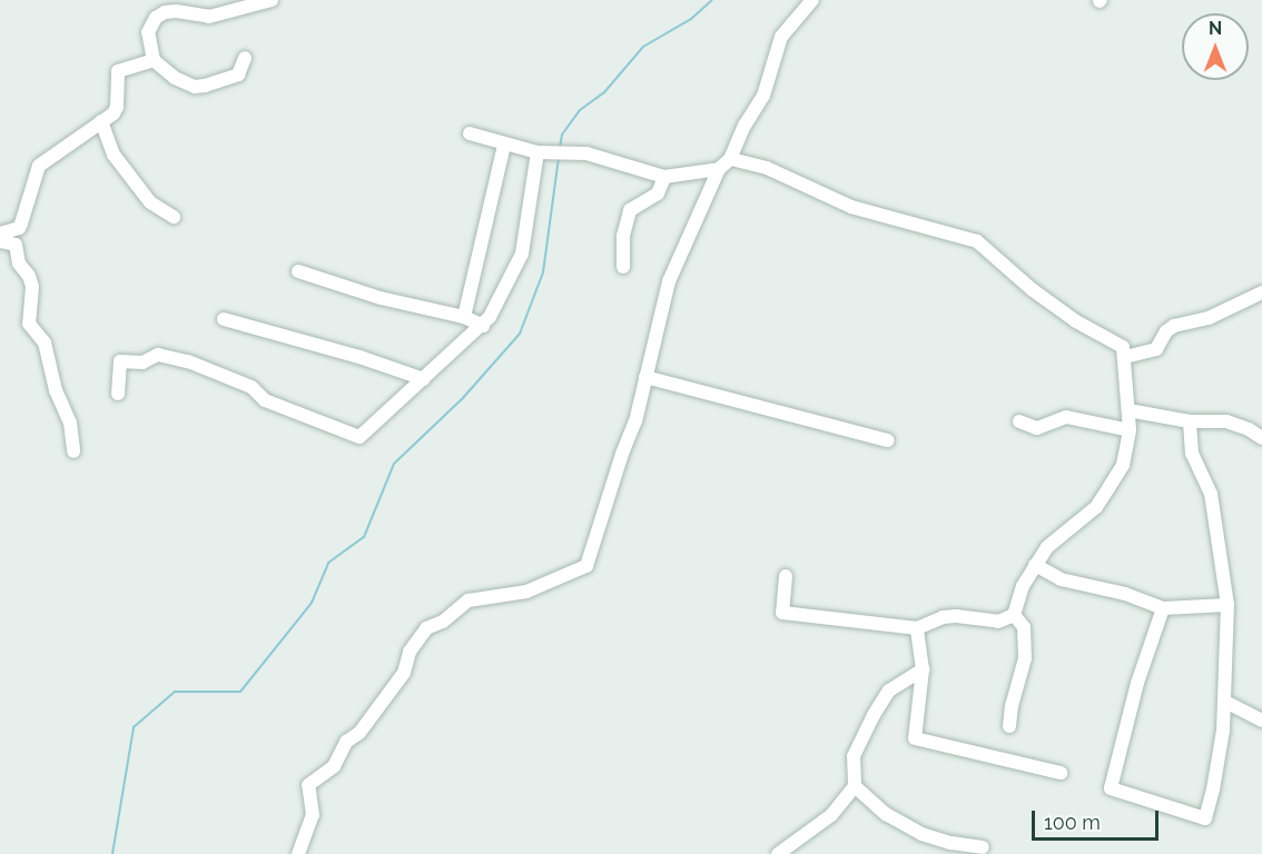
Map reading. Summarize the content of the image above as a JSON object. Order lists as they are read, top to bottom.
{
  "scale_bar": "100 m",
  "north": "top"
}
